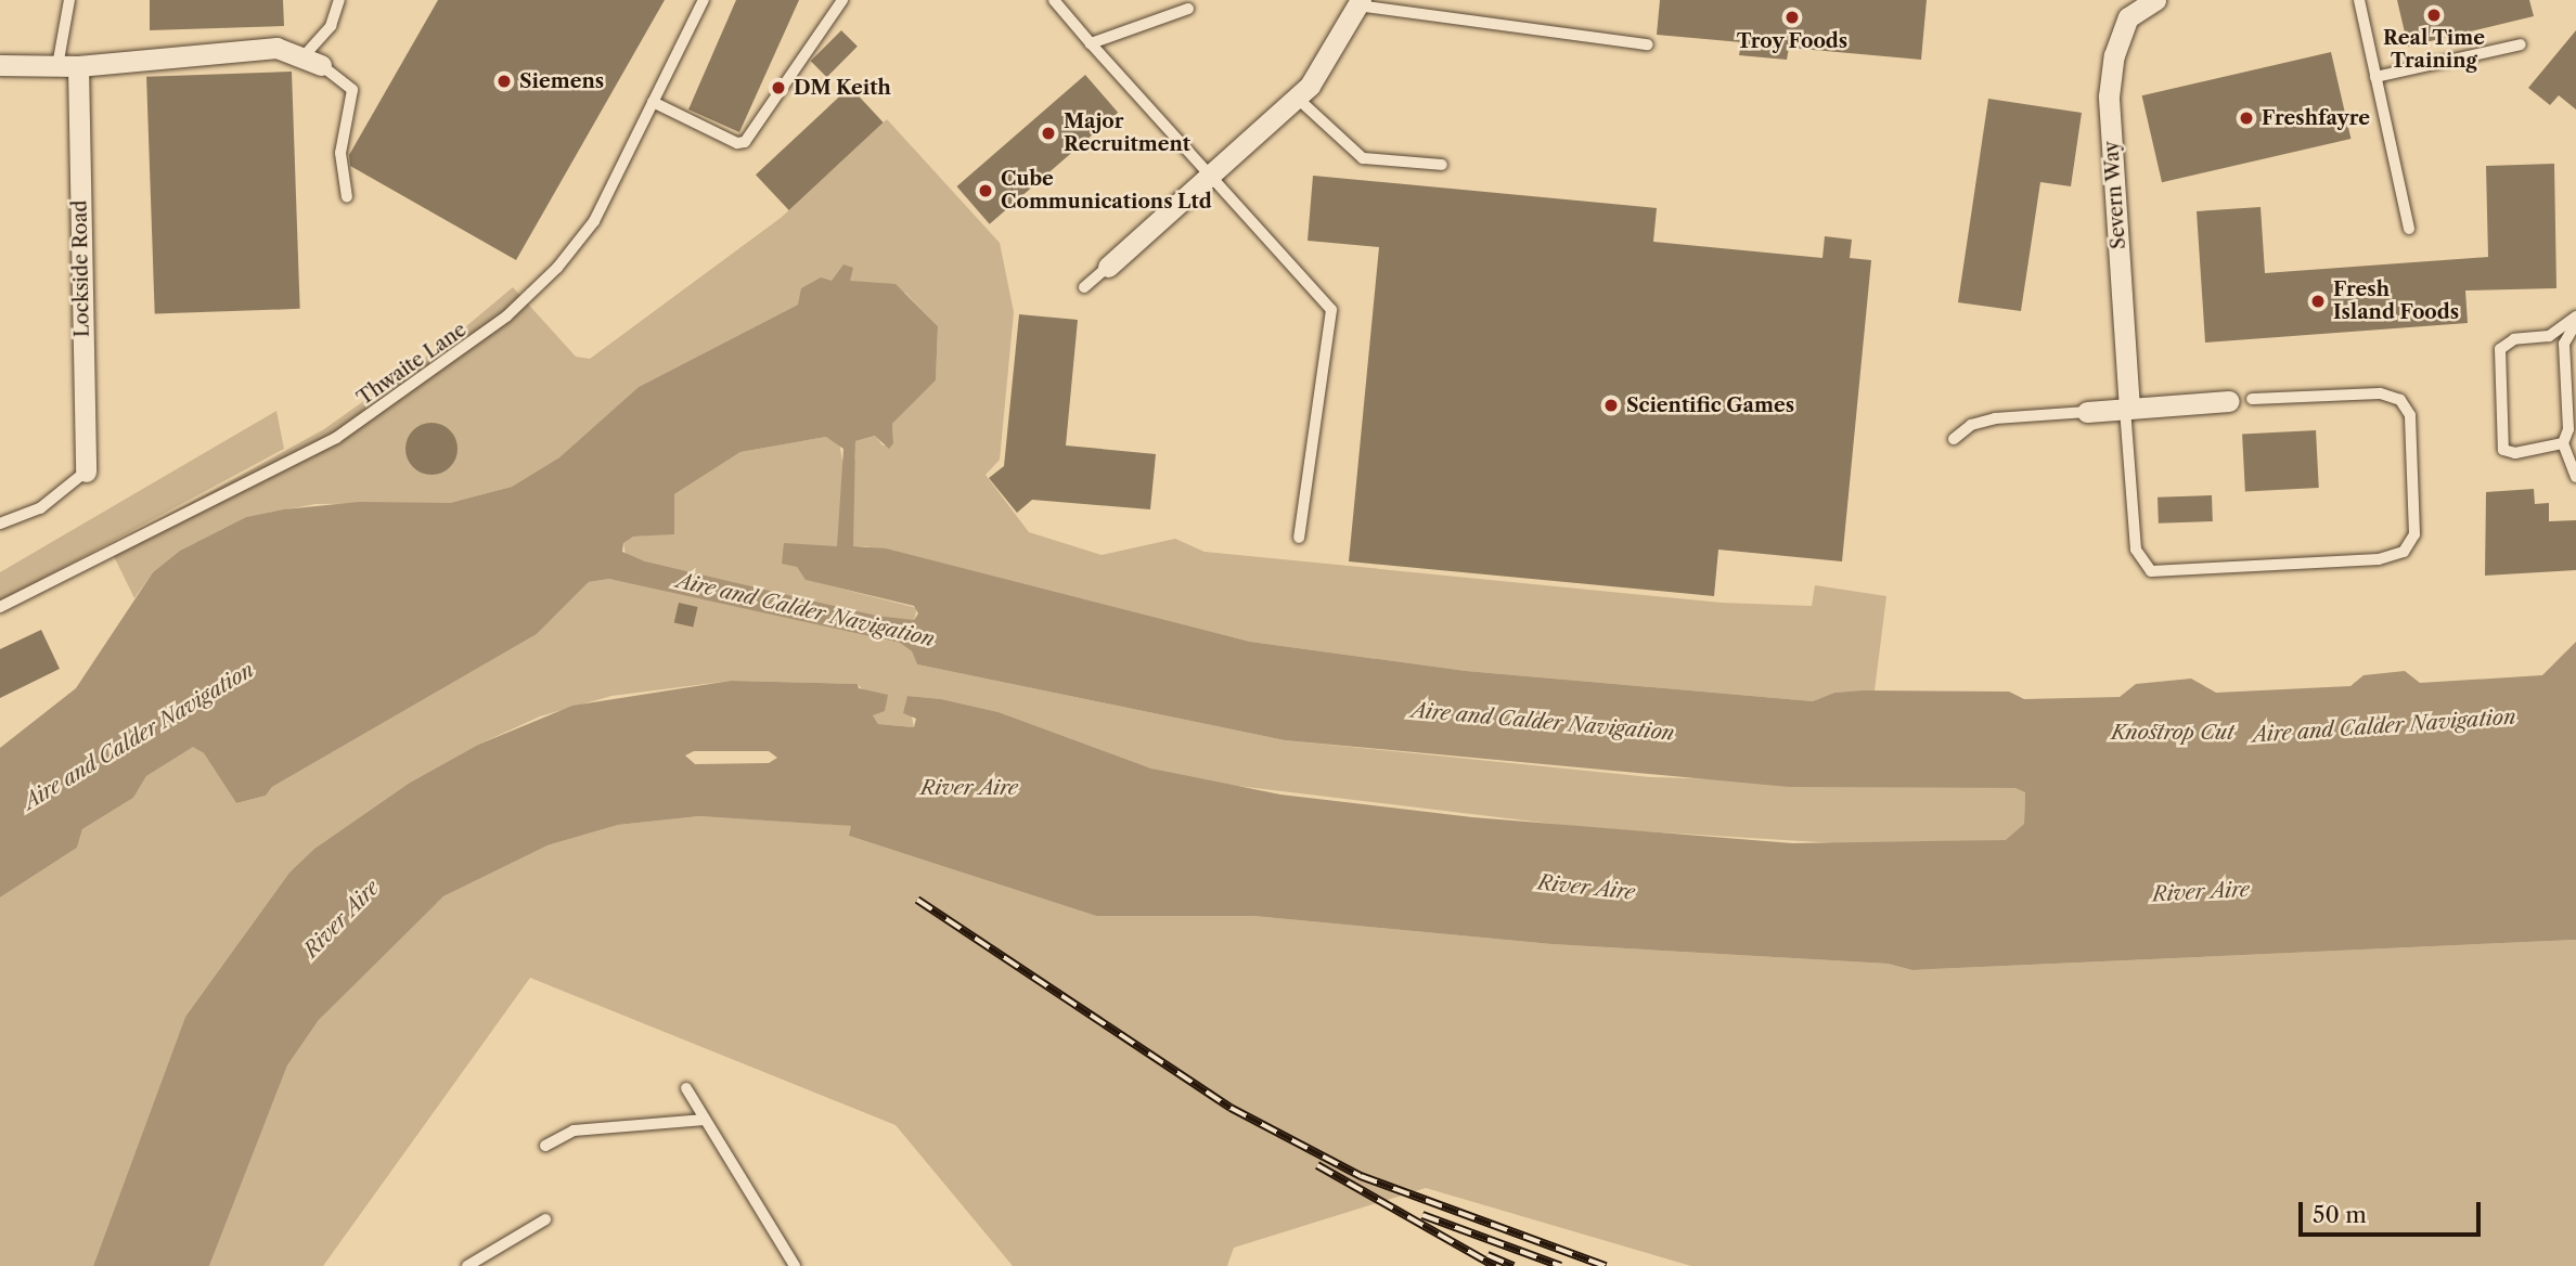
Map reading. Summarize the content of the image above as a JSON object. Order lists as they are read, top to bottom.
{
  "streets": {
    "street": ["Severn Way", "Lockside Road"],
    "lane": ["Thwaite Lane"]
  },
  "water": ["Aire and Calder Navigation", "Knostrop Cut", "River Aire"],
  "places": [
    "Real Time Training",
    "Troy Foods",
    "Siemens",
    "DM Keith",
    "Freshfayre",
    "Major Recruitment",
    "Cube Communications Ltd",
    "Fresh Island Foods",
    "Scientific Games"
  ],
  "scale_bar": "50 m"
}
